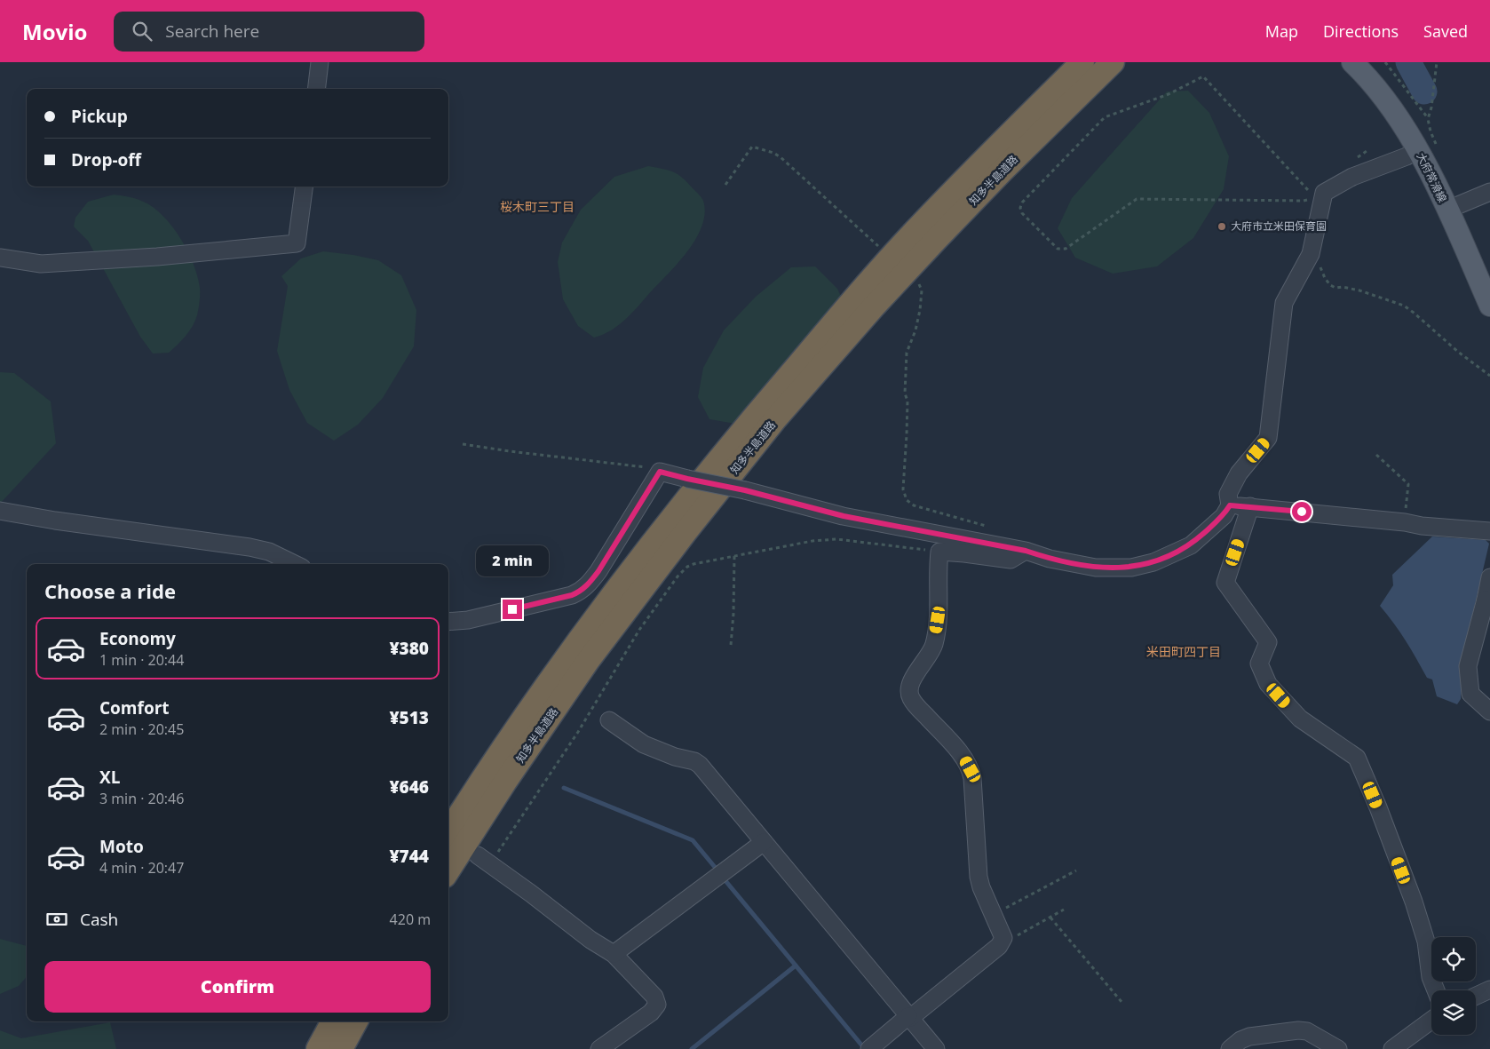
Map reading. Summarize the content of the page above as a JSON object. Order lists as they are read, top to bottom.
{
  "streets": {
    "highway": ["知多半島道路"],
    "main road": ["大府常滑線"]
  },
  "districts": ["桜木町三丁目", "米田町四丁目"],
  "places": ["大府市立米田保育園"],
  "page": {
    "header": "Movio",
    "search": "Search here",
    "nav": ["Map", "Directions", "Saved"],
    "banner": ["Pickup", "Drop-off"],
    "bubble": "2 min",
    "heading": "Choose a ride",
    "list": [
      {
        "name": "Economy",
        "note": "1 min · 20:44",
        "value": "¥380"
      },
      {
        "name": "Comfort",
        "note": "2 min · 20:45",
        "value": "¥513"
      },
      {
        "name": "XL",
        "note": "3 min · 20:46",
        "value": "¥646"
      },
      {
        "name": "Moto",
        "note": "4 min · 20:47",
        "value": "¥744"
      }
    ],
    "pay": ["Cash", "420 m"],
    "buttons": "Confirm"
  }
}
